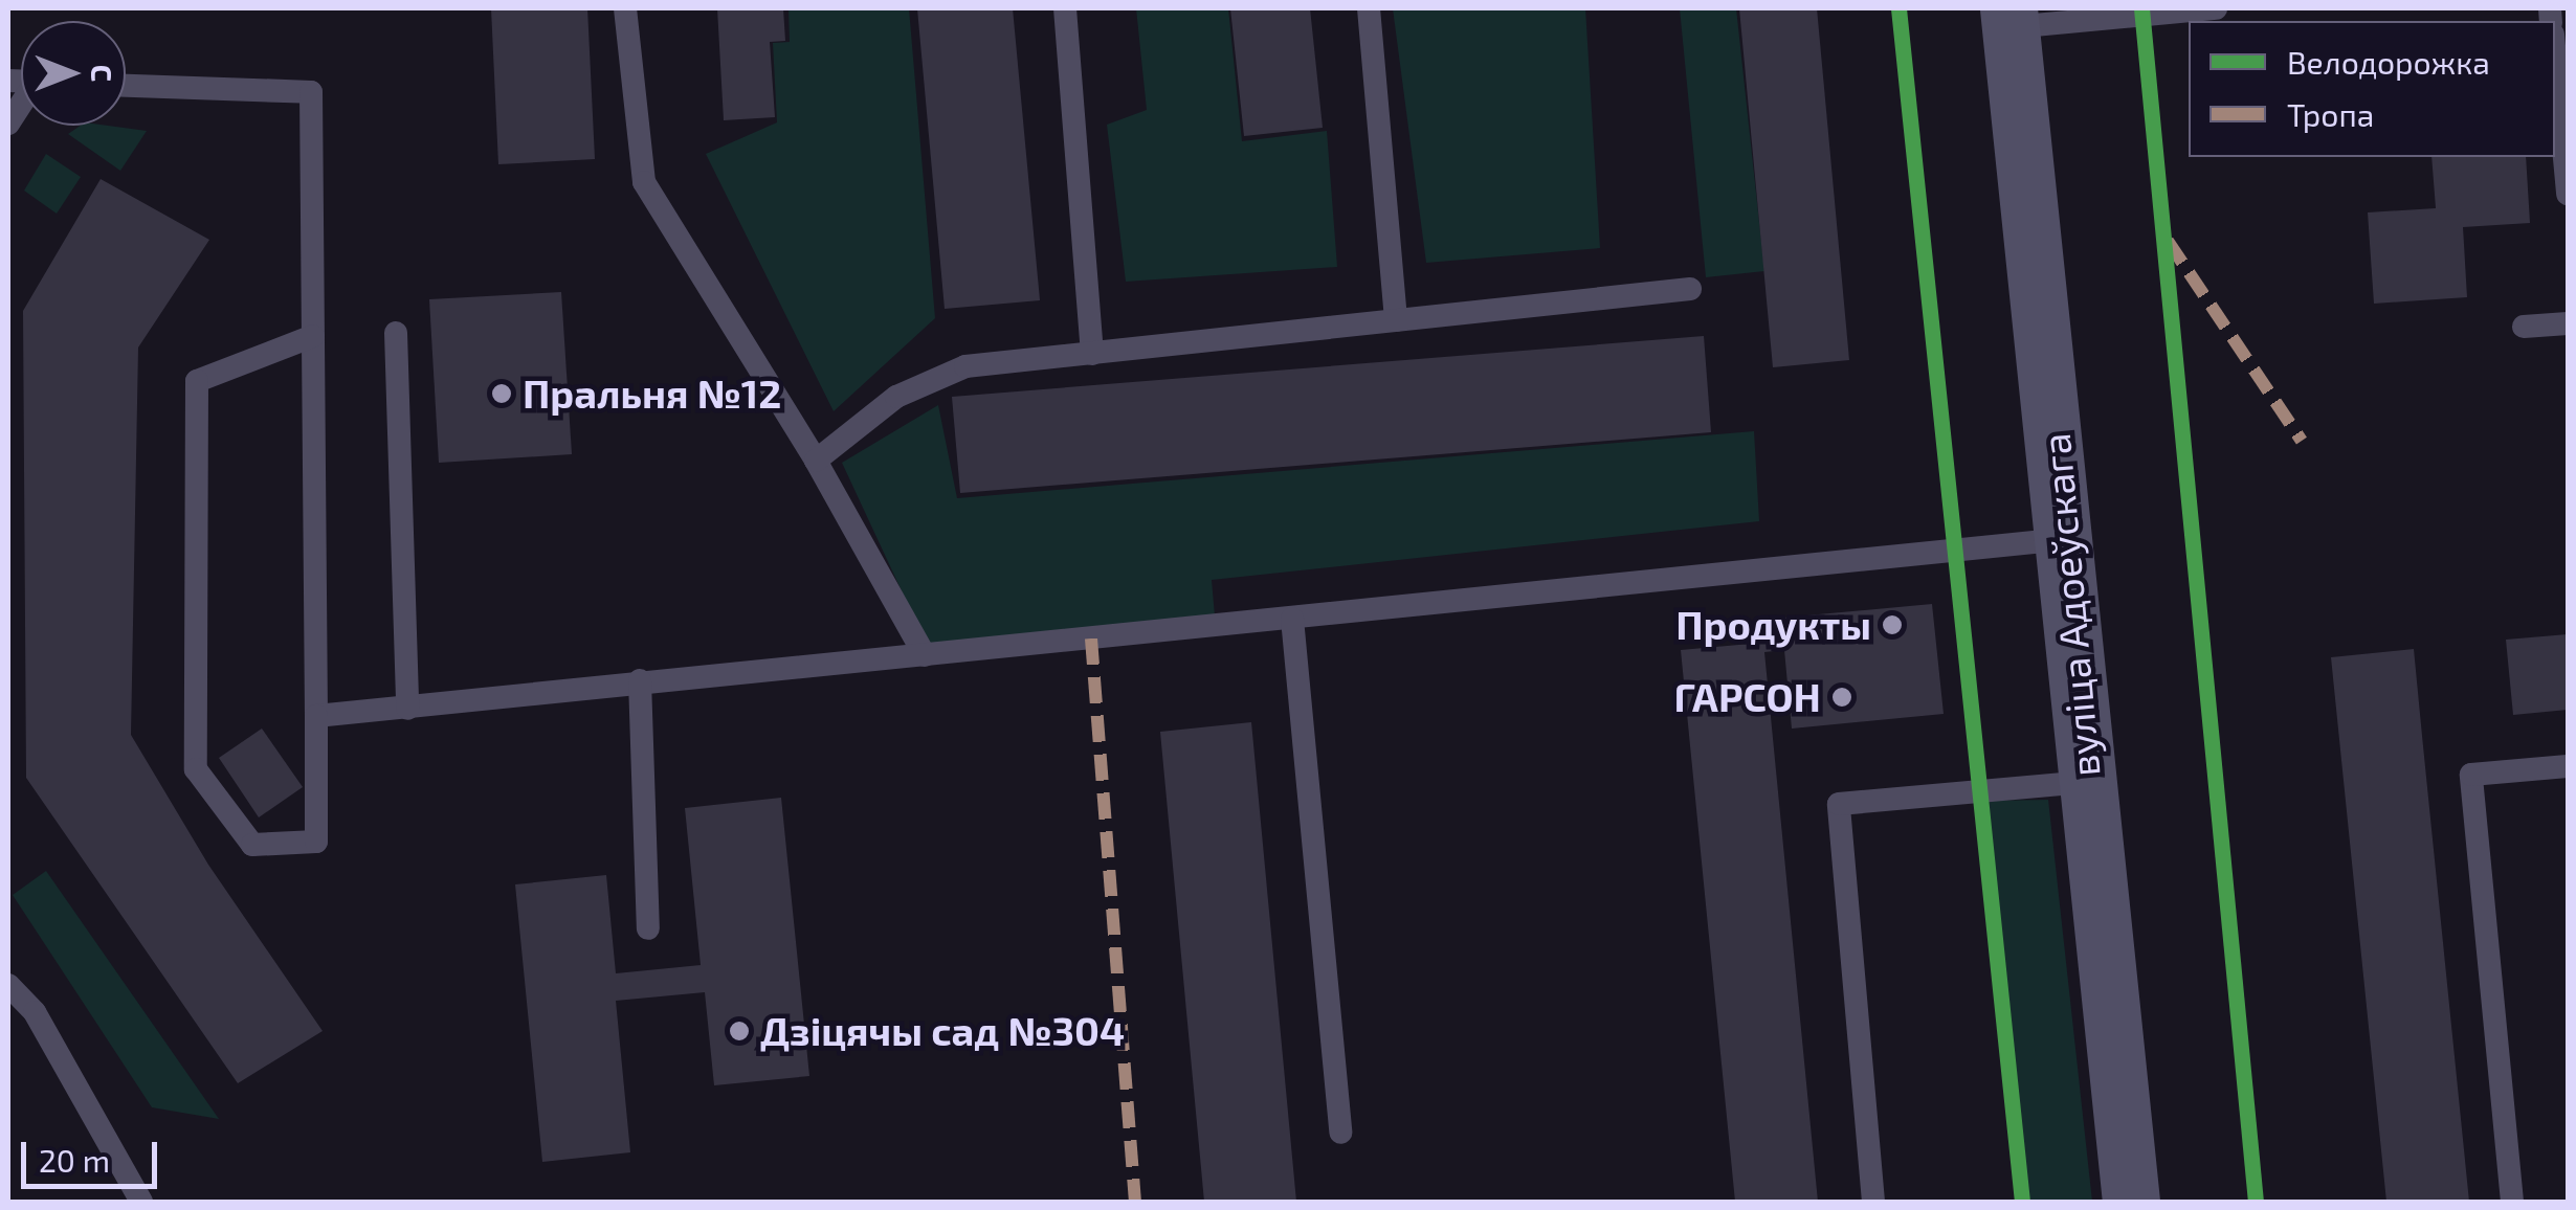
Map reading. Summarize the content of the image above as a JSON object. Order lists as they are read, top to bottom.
{
  "streets": {
    "main road": ["вуліца Адоеўскага"]
  },
  "places": [
    "Пральня №12",
    "Продукты",
    "ГАРСОН",
    "Дзіцячы сад №304"
  ],
  "legend": ["Велодорожка", "Тропа"],
  "scale_bar": "20 m",
  "north": "right"
}
